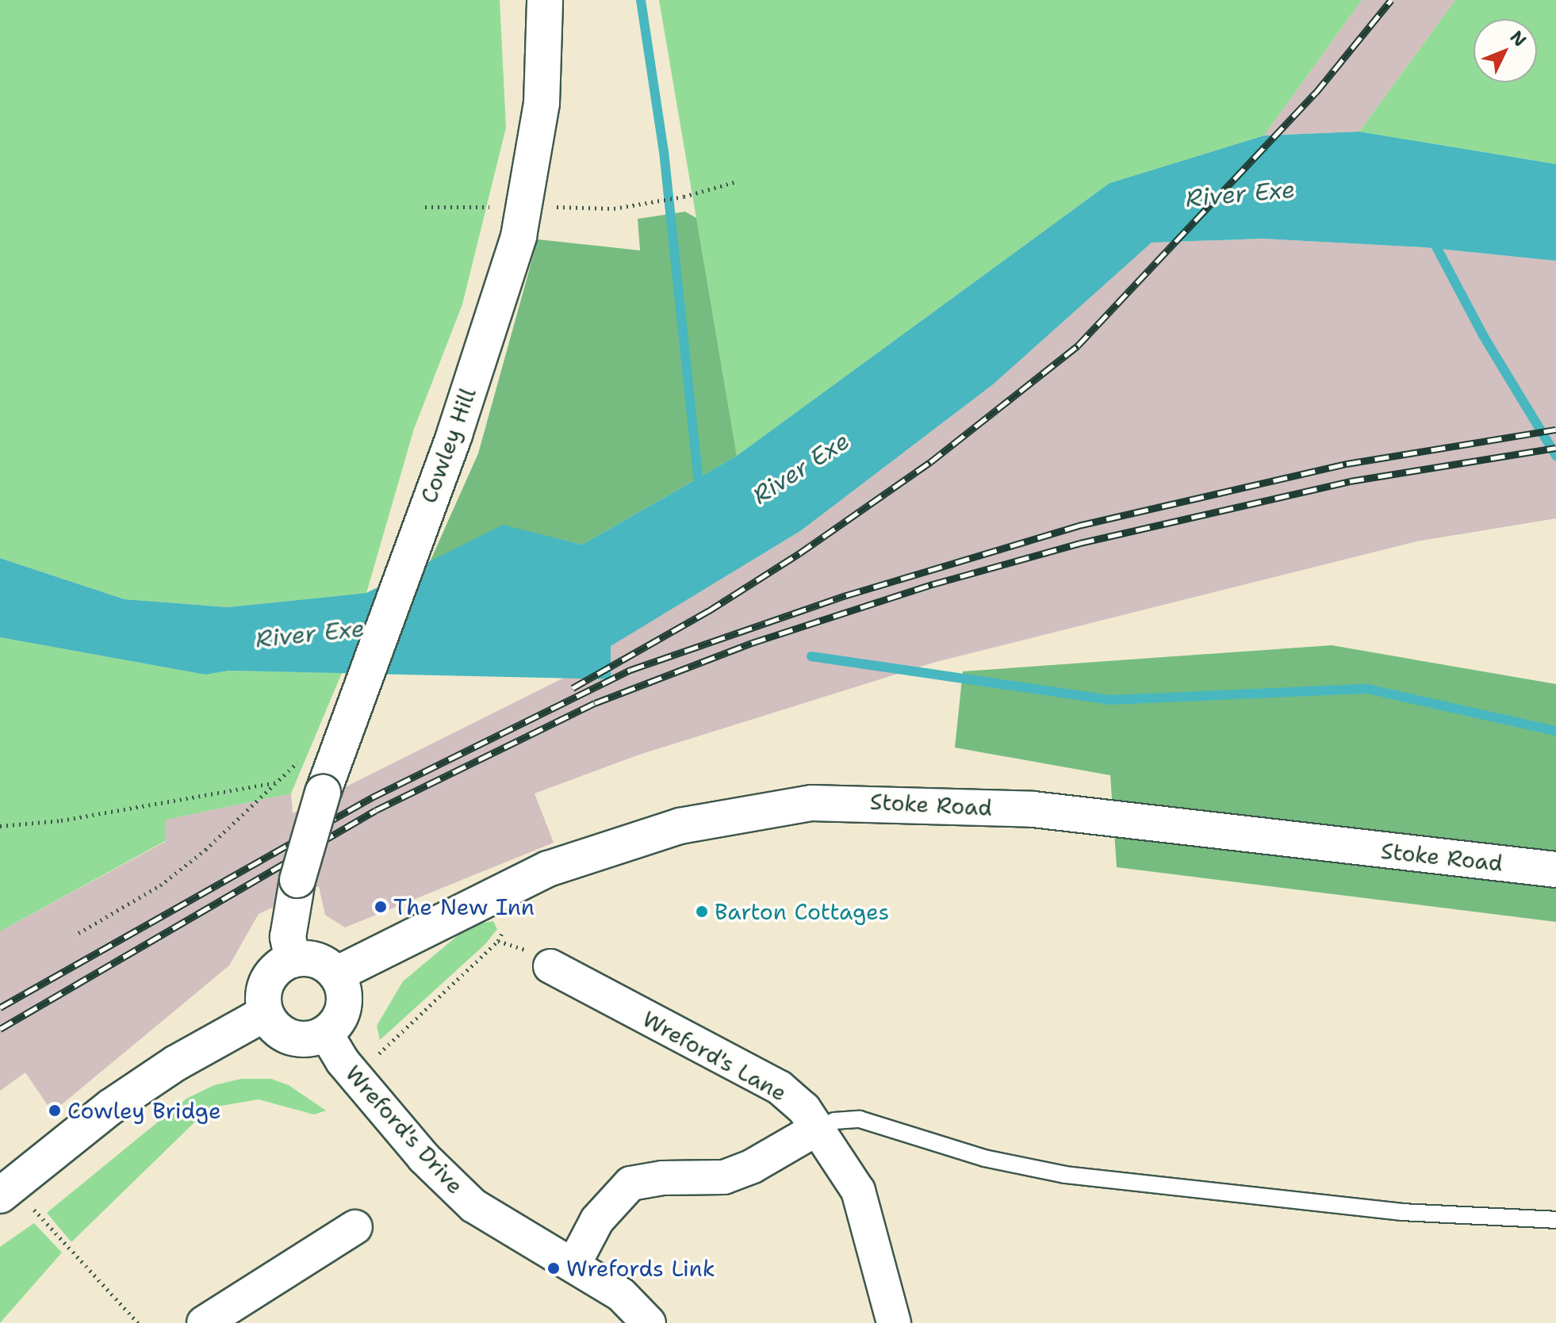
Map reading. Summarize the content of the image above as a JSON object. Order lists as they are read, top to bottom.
{
  "streets": {
    "main road": ["Cowley Hill", "Stoke Road"],
    "street": ["Wreford's Lane", "Wreford's Drive"]
  },
  "crossings": [
    ["Cowley Hill", "Stoke Road"],
    ["Cowley Hill", "Wreford's Drive"],
    ["Stoke Road", "Wreford's Drive"]
  ],
  "water": ["River Exe"],
  "places": [
    "The New Inn",
    "Barton Cottages",
    "Cowley Bridge",
    "Wrefords Link"
  ],
  "north": "top right"
}
